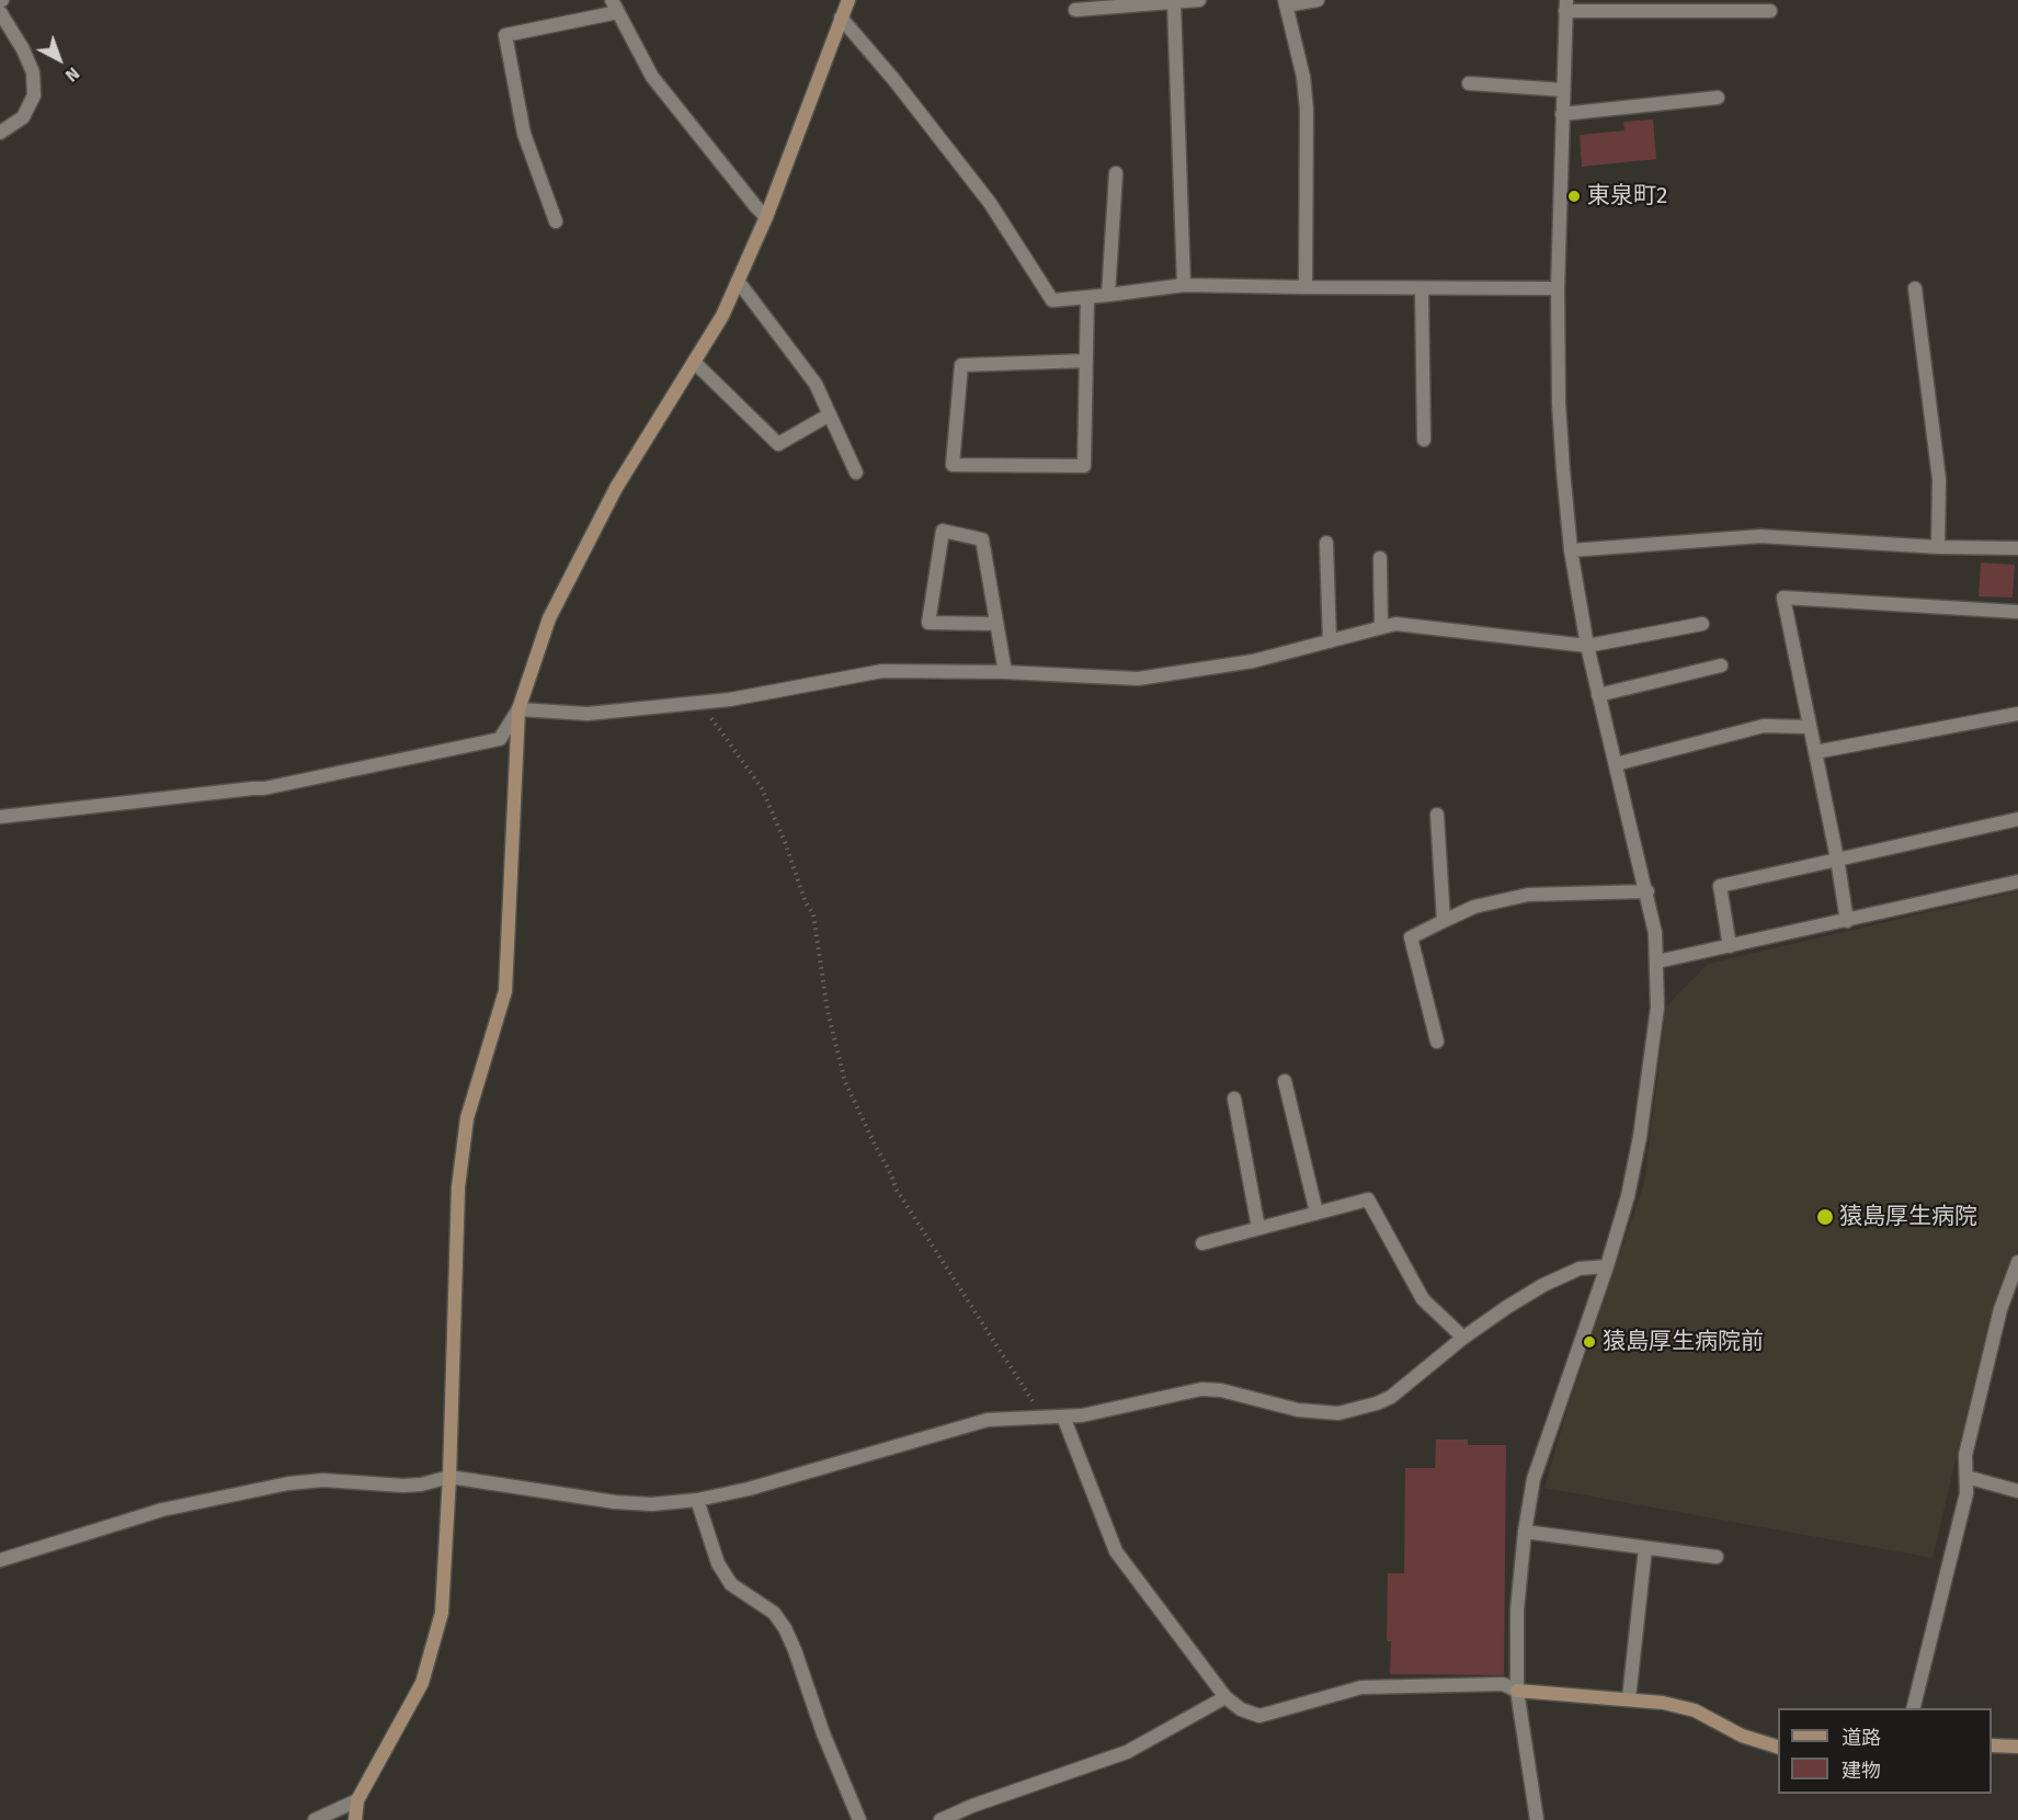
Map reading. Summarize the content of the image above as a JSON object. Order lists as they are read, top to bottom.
{
  "places": ["東泉町2", "猿島厚生病院", "猿島厚生病院前"],
  "legend": ["道路", "建物"],
  "north": "bottom right"
}
